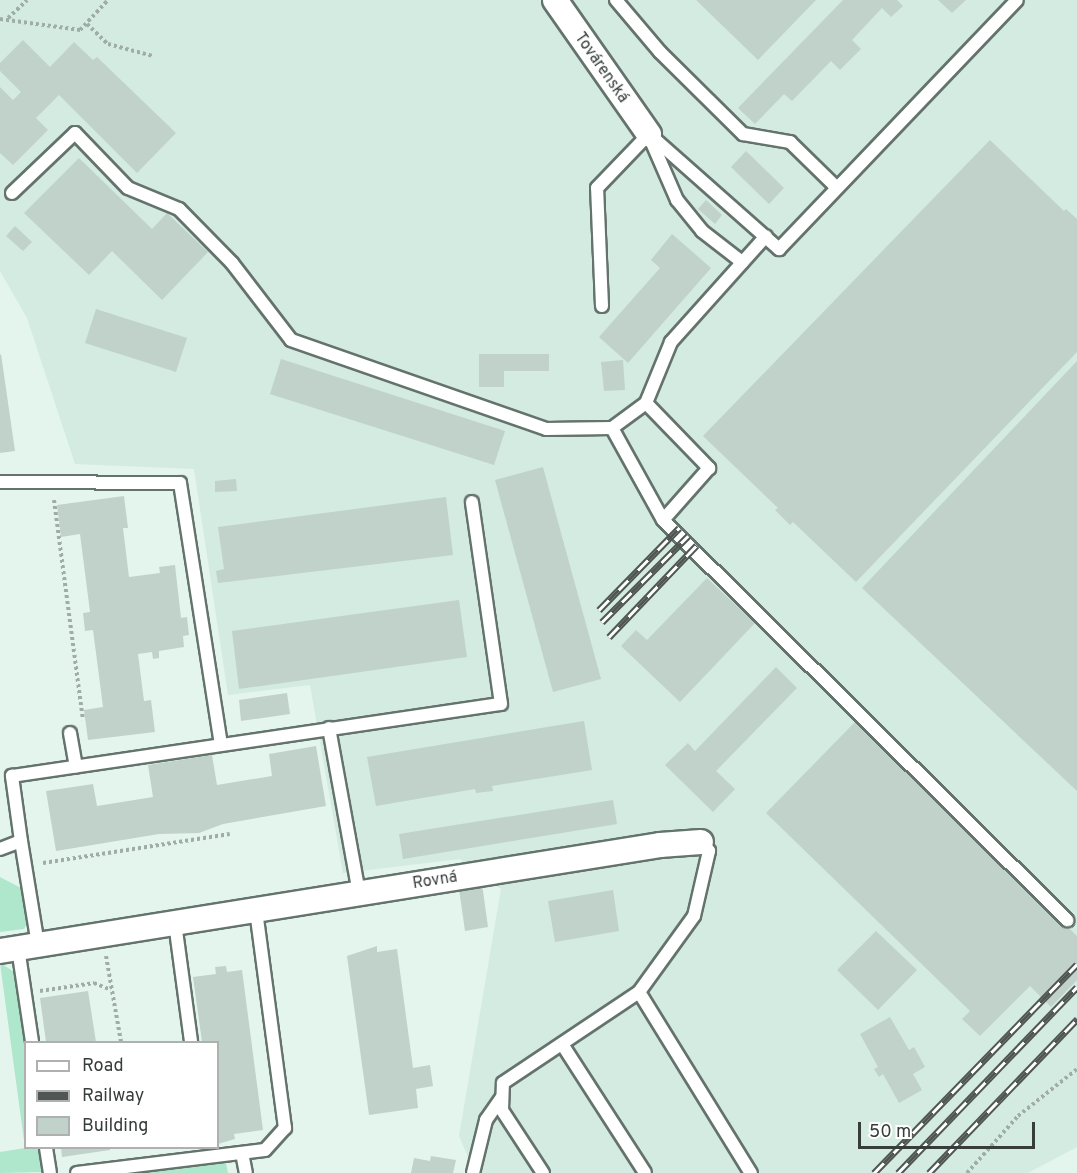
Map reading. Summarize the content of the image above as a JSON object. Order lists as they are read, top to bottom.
{
  "streets": {
    "street": ["Továrenská", "Rovná"]
  },
  "legend": ["Road", "Railway", "Building"],
  "scale_bar": "50 m"
}
